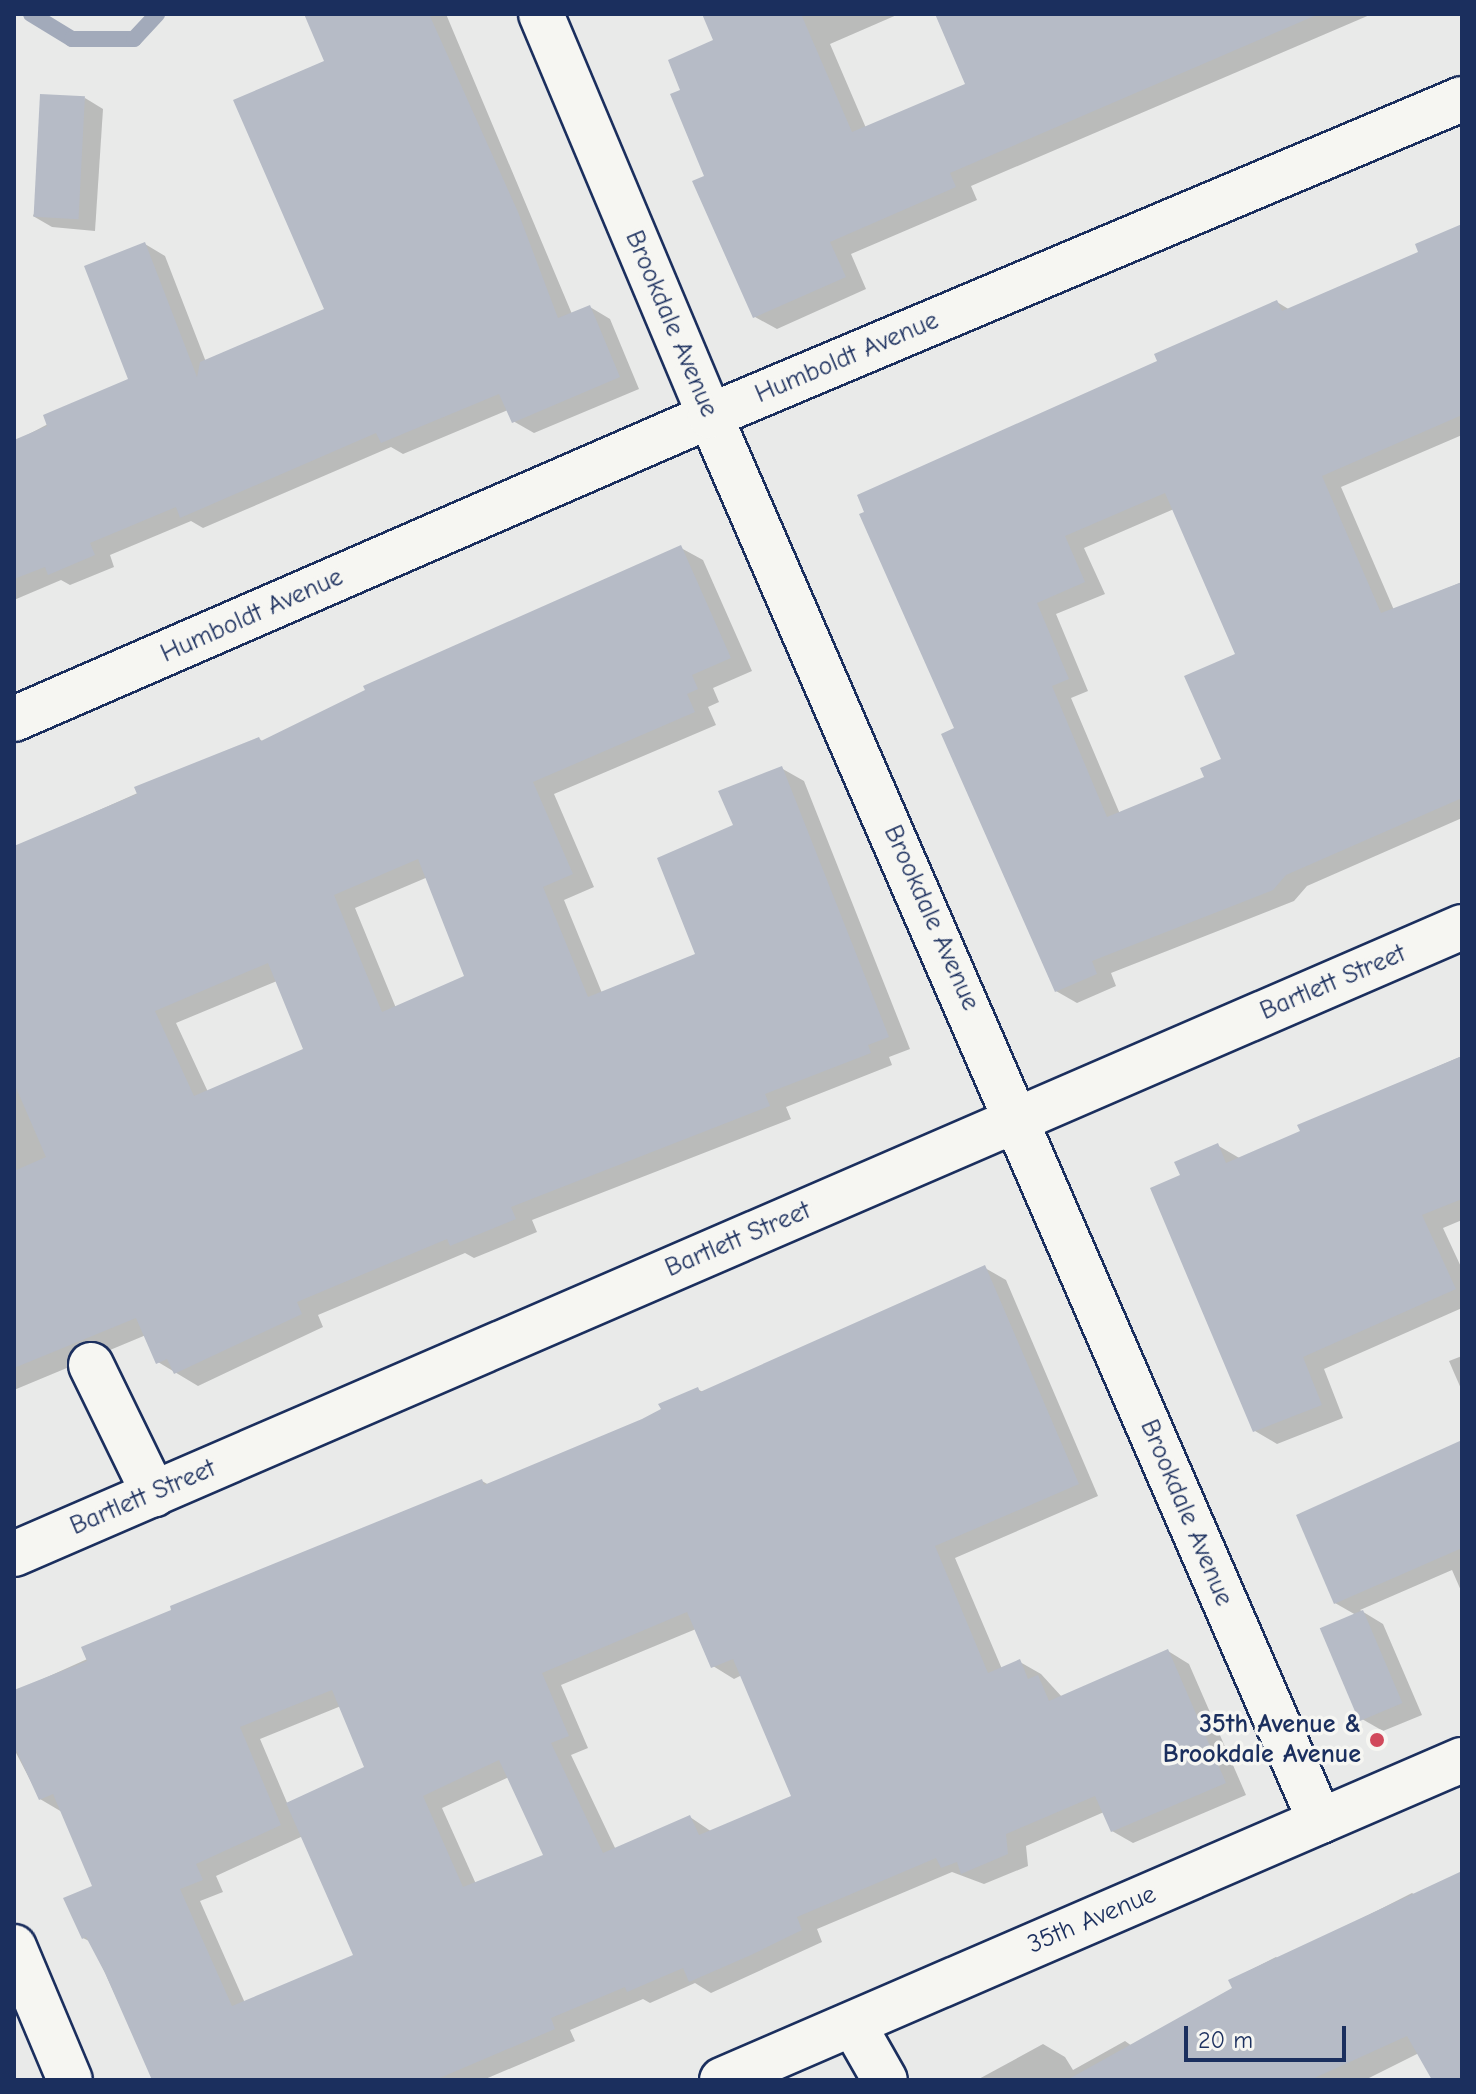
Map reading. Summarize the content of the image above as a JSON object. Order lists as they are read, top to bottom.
{
  "streets": {
    "street": [
      "Brookdale Avenue",
      "Humboldt Avenue",
      "Bartlett Street",
      "35th Avenue"
    ]
  },
  "crossings": [
    ["Brookdale Avenue", "Humboldt Avenue"],
    ["Brookdale Avenue", "Bartlett Street"],
    ["Brookdale Avenue", "35th Avenue"]
  ],
  "places": ["35th Avenue & Brookdale Avenue"],
  "scale_bar": "20 m"
}
